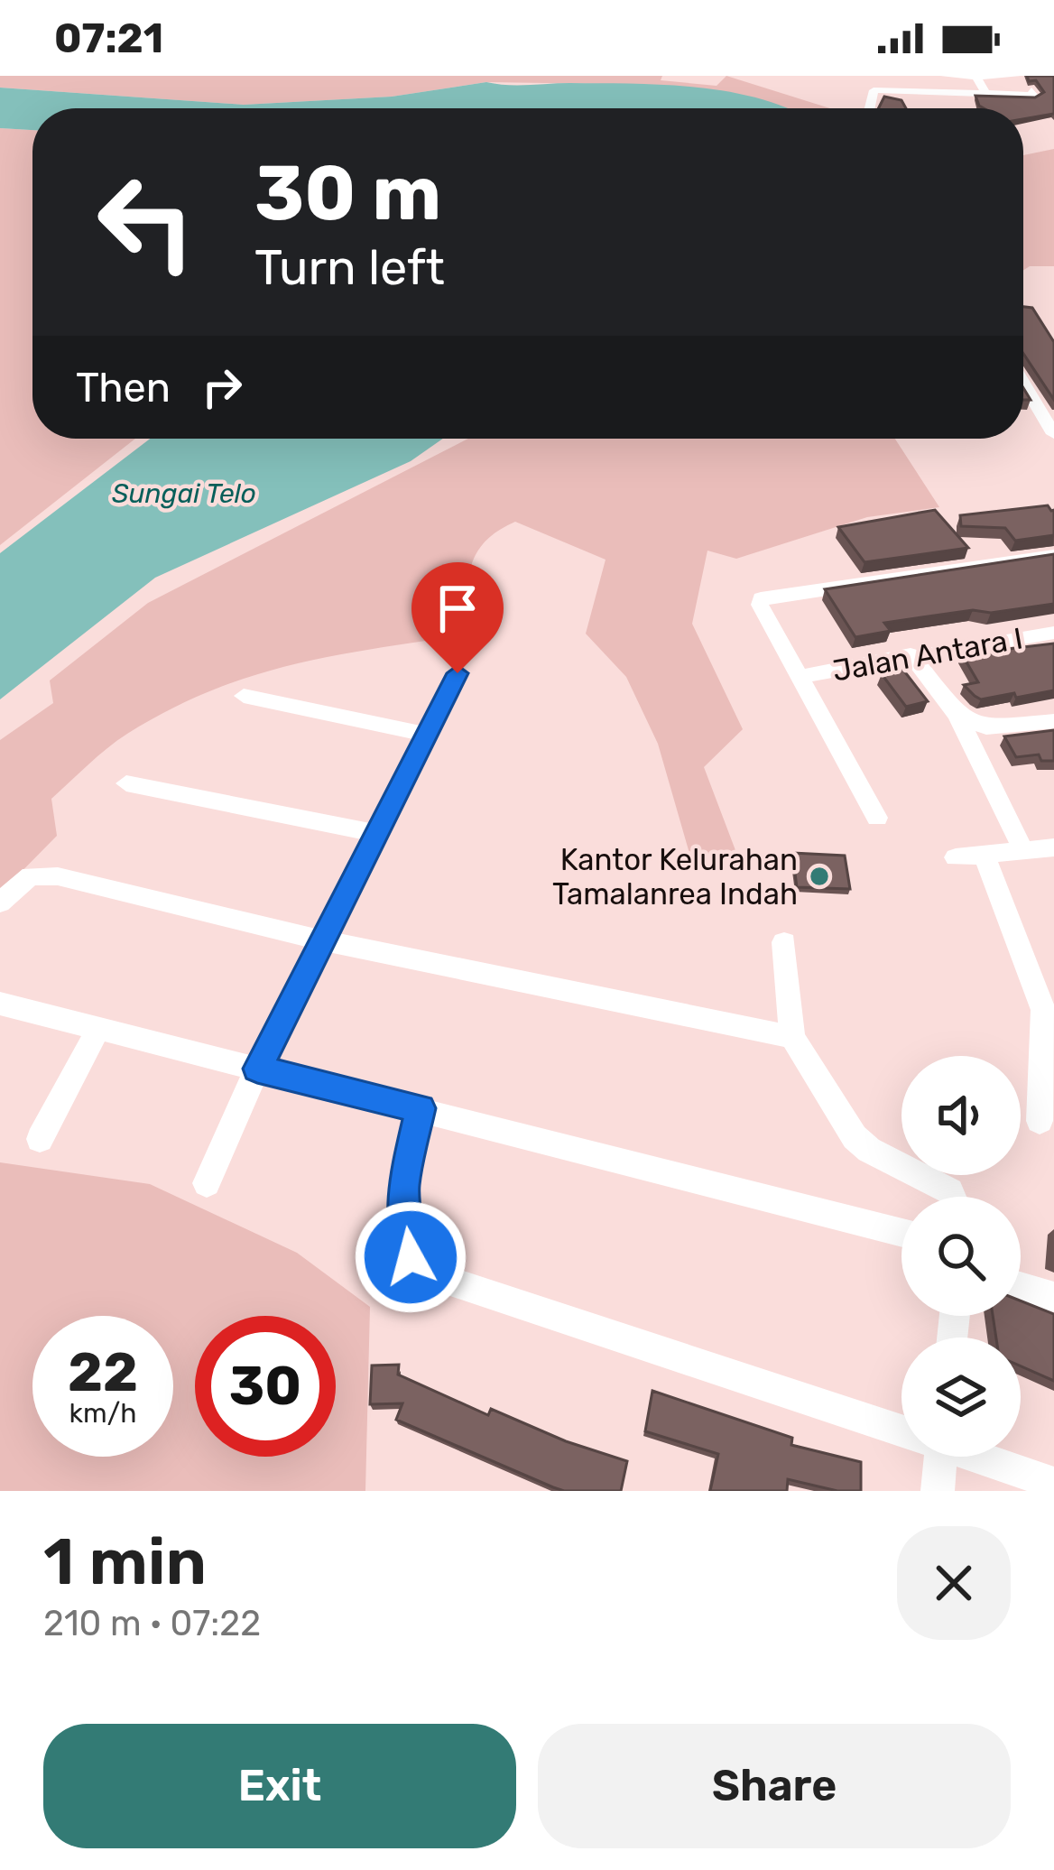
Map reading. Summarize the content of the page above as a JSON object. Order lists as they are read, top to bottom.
{
  "streets": {
    "street": ["Jalan Antara I"]
  },
  "water": ["Sungai Telo"],
  "places": ["Kantor Kelurahan Tamalanrea Indah"],
  "page": {
    "status": "07:21",
    "turn": ["30 m", "Turn left"],
    "then": "Then",
    "speed": "22 km/h",
    "limit": "30",
    "heading": ["1 min", "210 m · 07:22"],
    "buttons": ["Exit", "Share"]
  }
}
